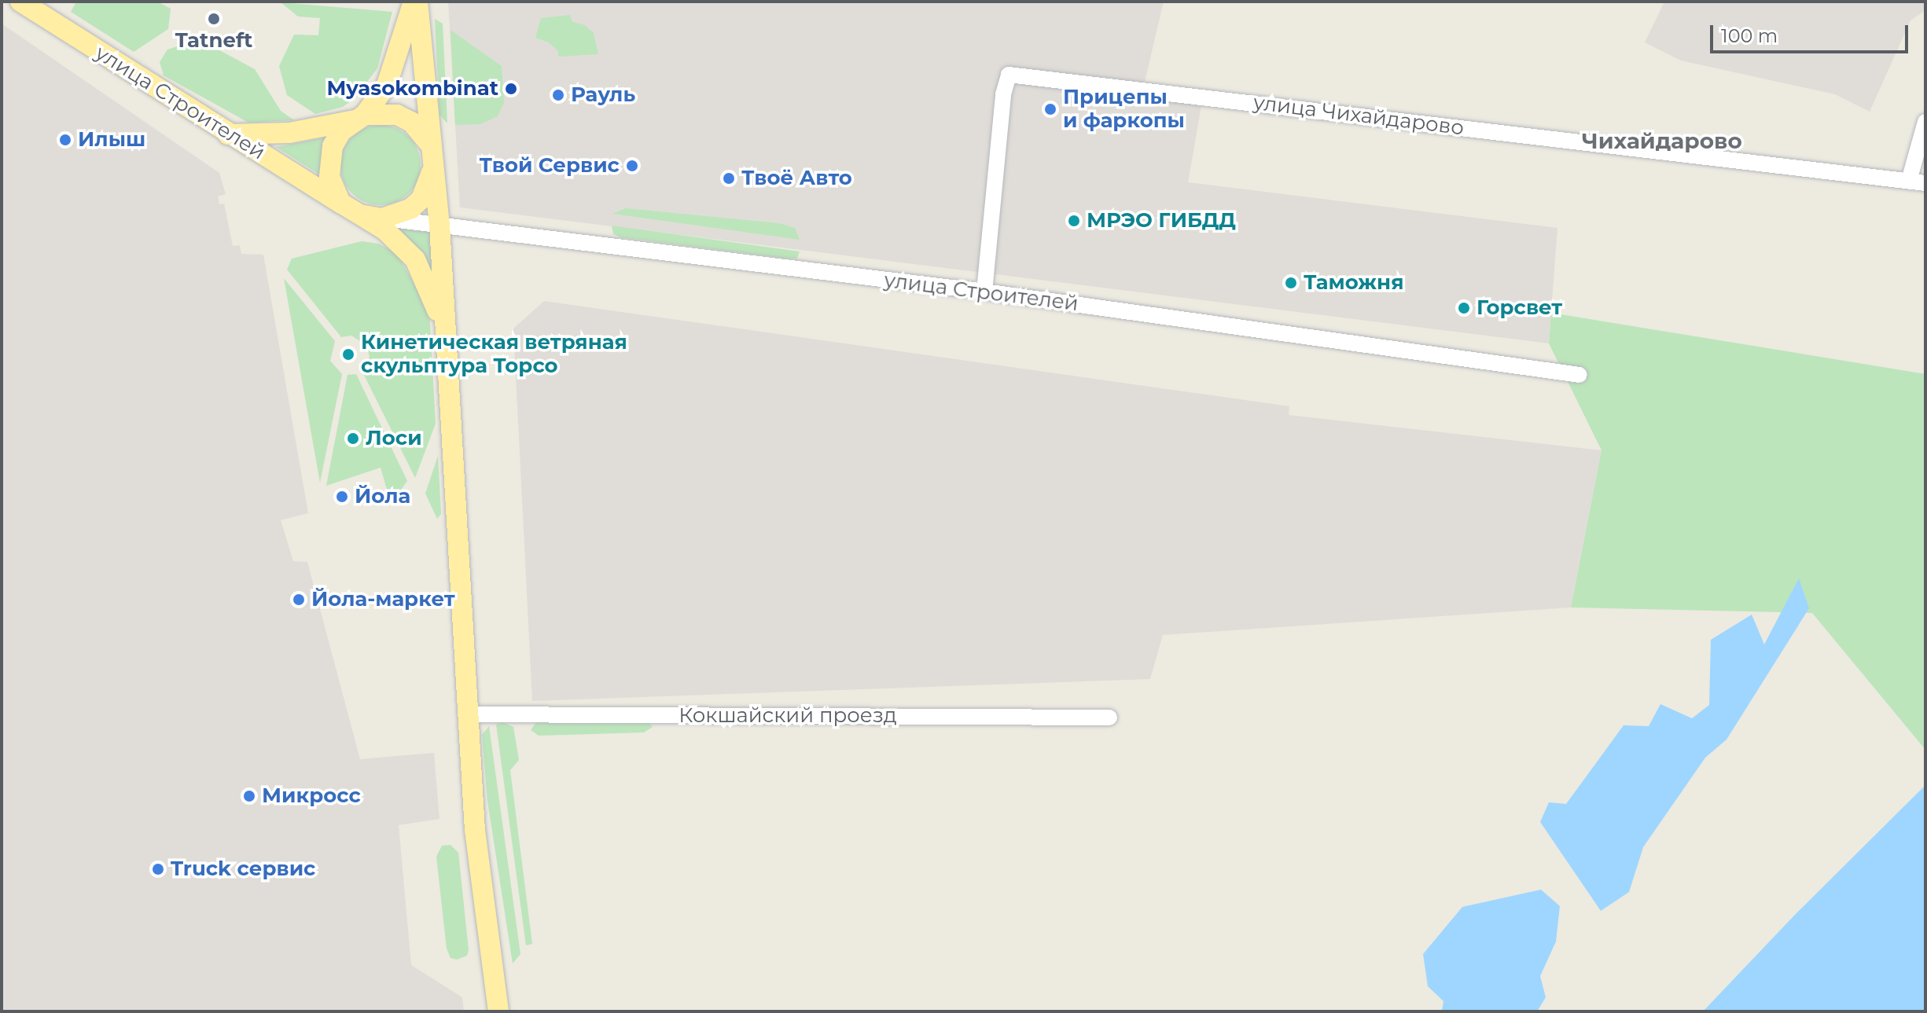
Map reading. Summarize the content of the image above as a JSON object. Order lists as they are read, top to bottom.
{
  "streets": {
    "main road": ["улица Строителей"],
    "street": ["улица Чихайдарово", "Кокшайский проезд"]
  },
  "crossings": [
    ["улица Строителей", "улица Чихайдарово"]
  ],
  "districts": ["Чихайдарово"],
  "places": [
    "Tatneft",
    "Myasokombinat",
    "Рауль",
    "Прицепы и фаркопы",
    "Илыш",
    "Твой Сервис",
    "Твоё Авто",
    "МРЭО ГИБДД",
    "Таможня",
    "Горсвет",
    "Кинетическая ветряная скульптура Торсо",
    "Лоси",
    "Йола",
    "Йола-маркет",
    "Микросс",
    "Truck сервис"
  ],
  "scale_bar": "100 m"
}
